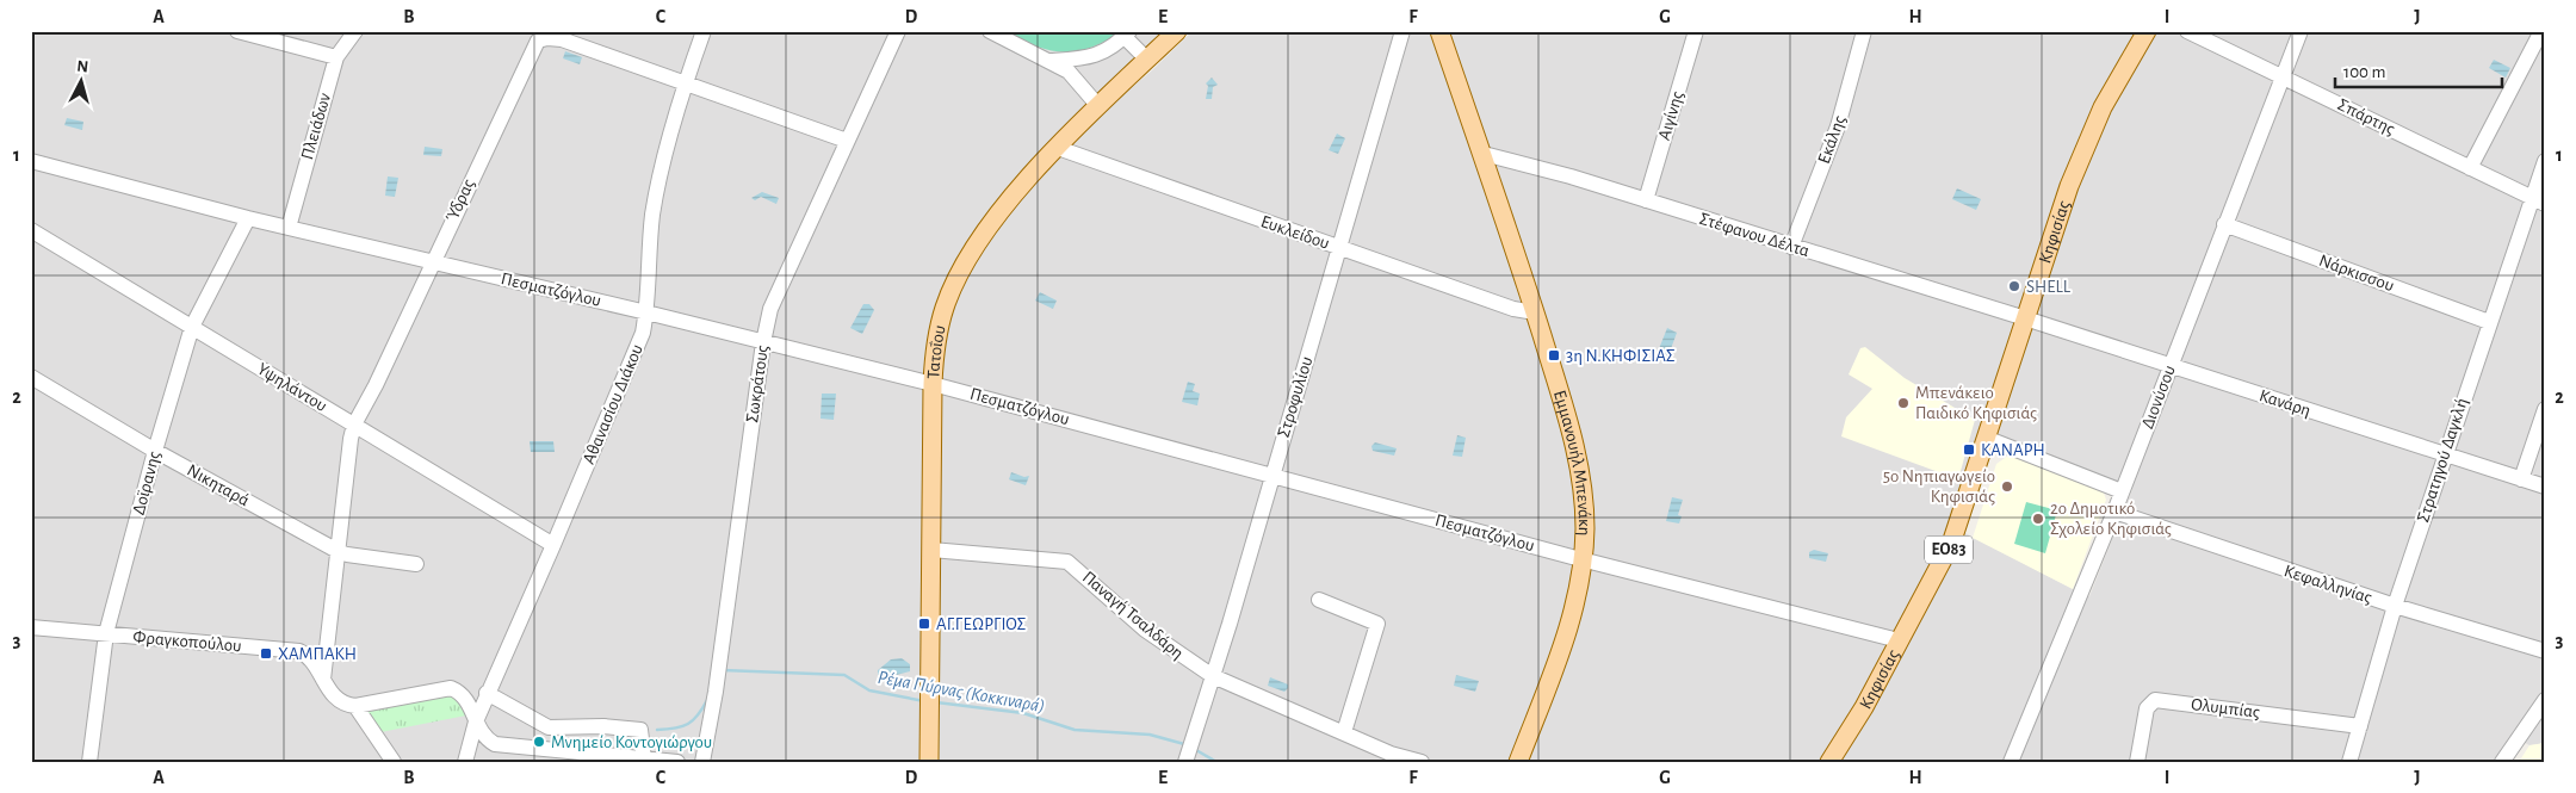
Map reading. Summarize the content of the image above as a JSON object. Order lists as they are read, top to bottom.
{
  "streets": {
    "main road": [
      "Κηφισίας",
      "Τατοΐου",
      "Εμμανουήλ Μπενάκη",
      "ΕΟ83"
    ],
    "street": [
      "Αιγίνης",
      "Σπάρτης",
      "Πλειάδων",
      "Εκάλης",
      "Ύδρας",
      "Ευκλείδου",
      "Στέφανου Δέλτα",
      "Νάρκισσου",
      "Πεσματζόγλου",
      "Σωκράτους",
      "Υψηλάντου",
      "Στροφυλίου",
      "Διονύσου",
      "Κανάρη",
      "Αθανασίου Διάκου",
      "Στρατηγού Δαγκλή",
      "Δοϊρανης",
      "Νικηταρά",
      "Κεφαλληνίας",
      "Παναγή Τσαλδάρη",
      "Φραγκοπούλου",
      "Ολυμπίας"
    ]
  },
  "crossings": [
    ["Αιγίνης", "Στέφανου Δέλτα"],
    ["Σπάρτης", "Διονύσου"],
    ["Σπάρτης", "Στρατηγού Δαγκλή"],
    ["Πλειάδων", "Πεσματζόγλου"],
    ["Εκάλης", "Στέφανου Δέλτα"],
    ["Ύδρας", "Πεσματζόγλου"],
    ["Ύδρας", "Σωκράτους"],
    ["Ύδρας", "Υψηλάντου"],
    ["Ύδρας", "Αθανασίου Διάκου"],
    ["Ύδρας", "Νικηταρά"],
    ["Ύδρας", "Φραγκοπούλου"],
    ["Κηφισίας", "Στέφανου Δέλτα"],
    ["Κηφισίας", "Πεσματζόγλου"],
    ["Κηφισίας", "Κανάρη"],
    ["Ευκλείδου", "Τατοΐου"],
    ["Ευκλείδου", "Στροφυλίου"],
    ["Ευκλείδου", "Εμμανουήλ Μπενάκη"],
    ["Στέφανου Δέλτα", "Κανάρη"],
    ["Στέφανου Δέλτα", "Εμμανουήλ Μπενάκη"],
    ["Νάρκισσου", "Διονύσου"],
    ["Νάρκισσου", "Στρατηγού Δαγκλή"],
    ["Πεσματζόγλου", "Τατοΐου"],
    ["Πεσματζόγλου", "Σωκράτους"],
    ["Πεσματζόγλου", "Στροφυλίου"],
    ["Πεσματζόγλου", "Αθανασίου Διάκου"],
    ["Πεσματζόγλου", "Εμμανουήλ Μπενάκη"],
    ["Πεσματζόγλου", "Δοϊρανης"],
    ["Τατοΐου", "Παναγή Τσαλδάρη"],
    ["Υψηλάντου", "Αθανασίου Διάκου"],
    ["Υψηλάντου", "Δοϊρανης"],
    ["Στροφυλίου", "Παναγή Τσαλδάρη"],
    ["Διονύσου", "Κανάρη"],
    ["Διονύσου", "Κεφαλληνίας"],
    ["Κανάρη", "Στρατηγού Δαγκλή"],
    ["Στρατηγού Δαγκλή", "Κεφαλληνίας"],
    ["Στρατηγού Δαγκλή", "Ολυμπίας"],
    ["Δοϊρανης", "Νικηταρά"],
    ["Δοϊρανης", "Φραγκοπούλου"]
  ],
  "water": ["Ρέμα Πύρνας (Κοκκιναρά)"],
  "places": {
    "other": [
      "SHELL",
      "Μπενάκειο Παιδικό Κηφισιάς",
      "5ο Νηπιαγωγείο Κηφισιάς",
      "2ο Δημοτικό Σχολείο Κηφισιάς",
      "Μνημείο Κοντογιώργου"
    ],
    "transit": [
      "3η Ν.ΚΗΦΙΣΙΑΣ",
      "ΚΑΝΑΡΗ",
      "ΑΓ.ΓΕΩΡΓΙΟΣ",
      "ΧΑΜΠΑΚΗ"
    ]
  },
  "scale_bar": "100 m",
  "north": "top",
  "grid": {
    "columns": [
      "A",
      "B",
      "C",
      "D",
      "E",
      "F",
      "G",
      "H",
      "I",
      "J"
    ],
    "rows": ["1", "2", "3"]
  }
}
